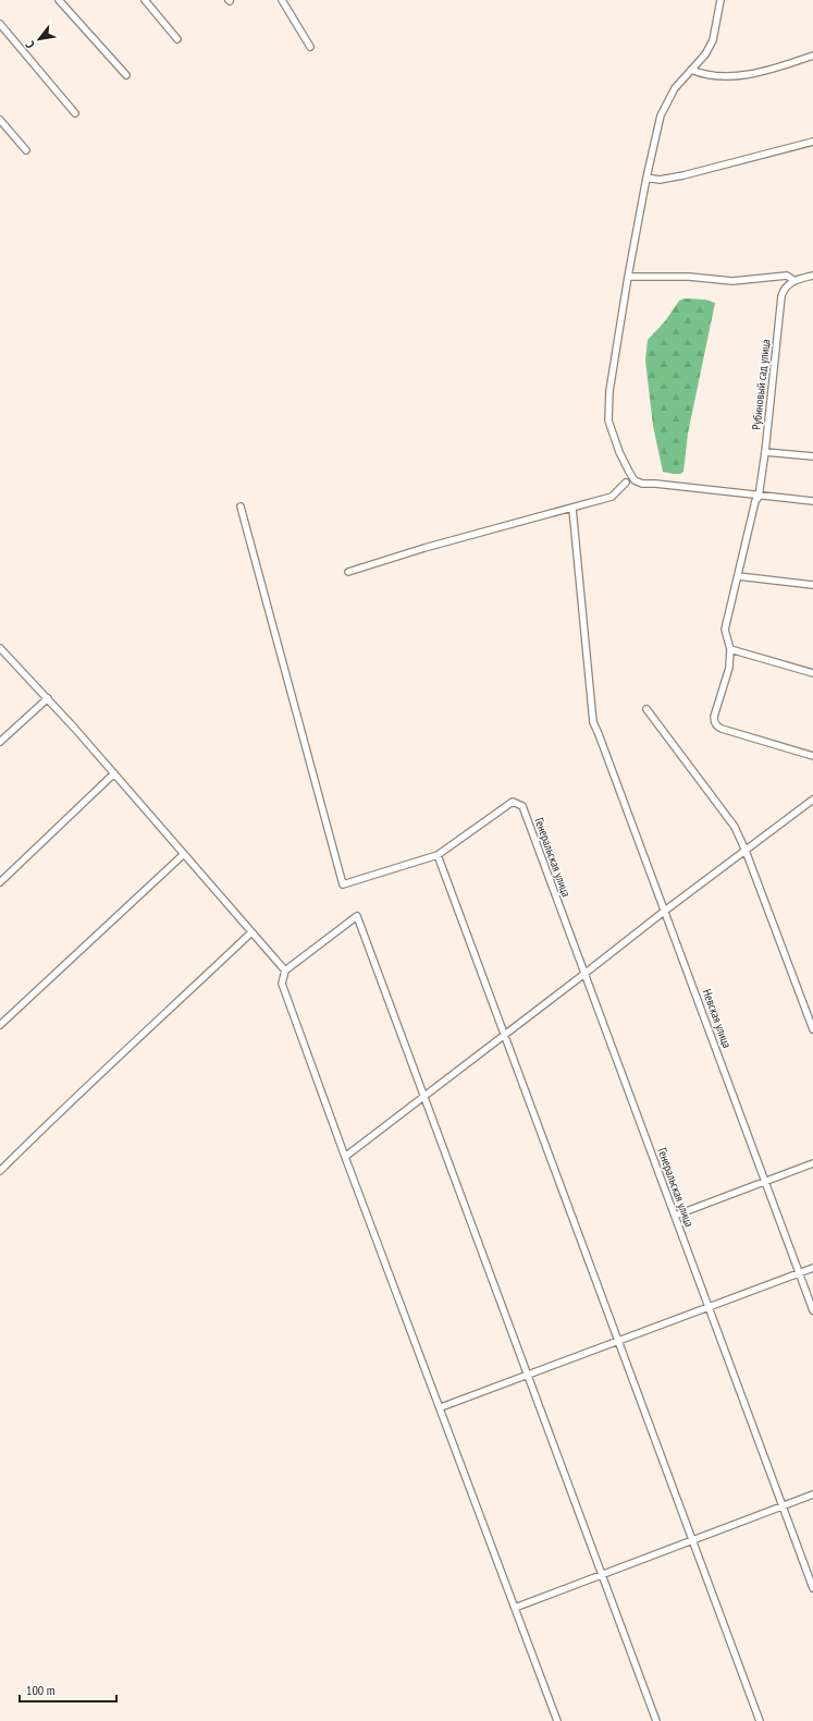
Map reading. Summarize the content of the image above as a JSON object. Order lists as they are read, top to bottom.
{
  "streets": {
    "street": ["Рубиновый сад улица", "Генеральская улица", "Невская улица"]
  },
  "scale_bar": "100 m",
  "north": "bottom left"
}
